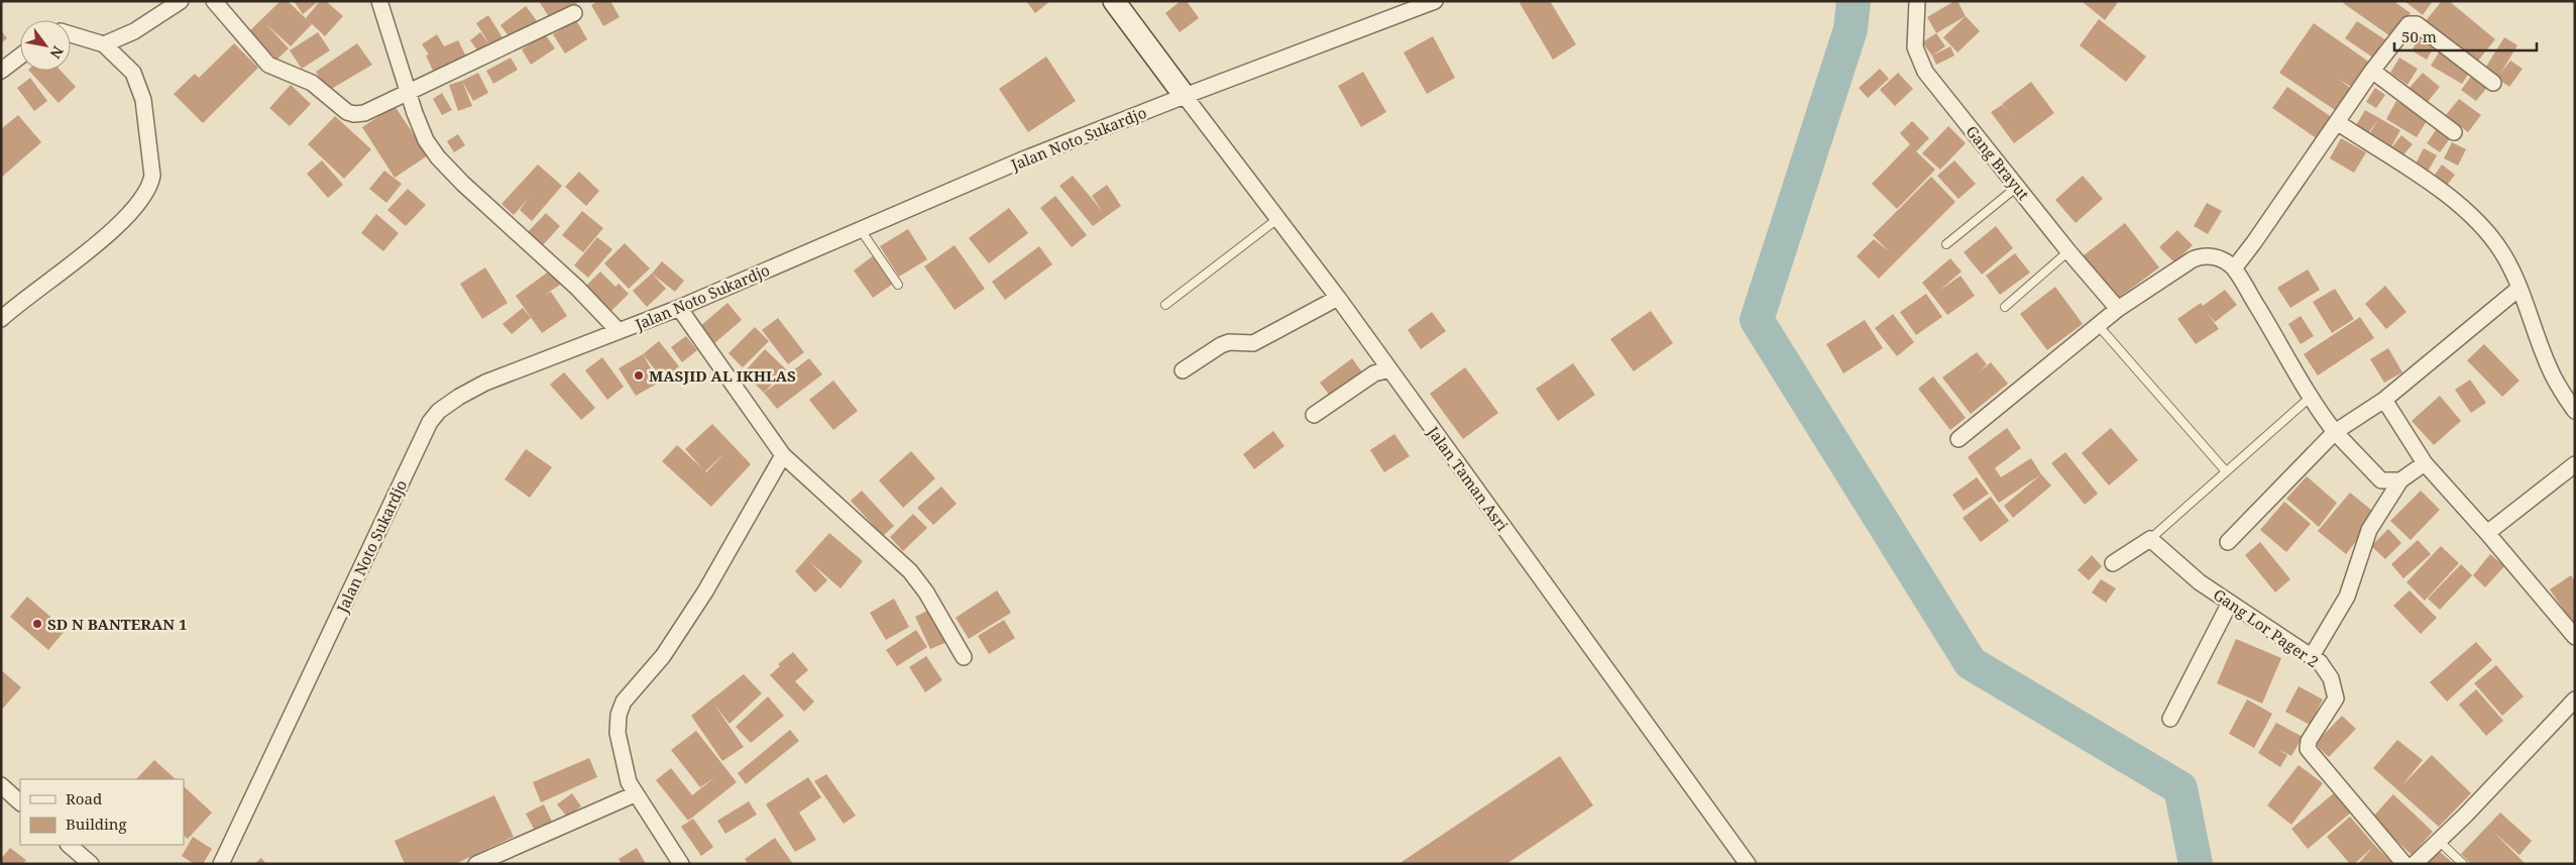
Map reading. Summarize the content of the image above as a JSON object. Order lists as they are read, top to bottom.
{
  "streets": {
    "street": [
      "Jalan Noto Sukardjo",
      "Gang Brayut",
      "Jalan Taman Asri",
      "Gang Lor Pager 2"
    ]
  },
  "crossings": [
    ["Jalan Noto Sukardjo", "Jalan Taman Asri"]
  ],
  "places": ["MASJID AL IKHLAS", "SD N BANTERAN 1"],
  "legend": ["Road", "Building"],
  "scale_bar": "50 m",
  "north": "bottom right"
}
